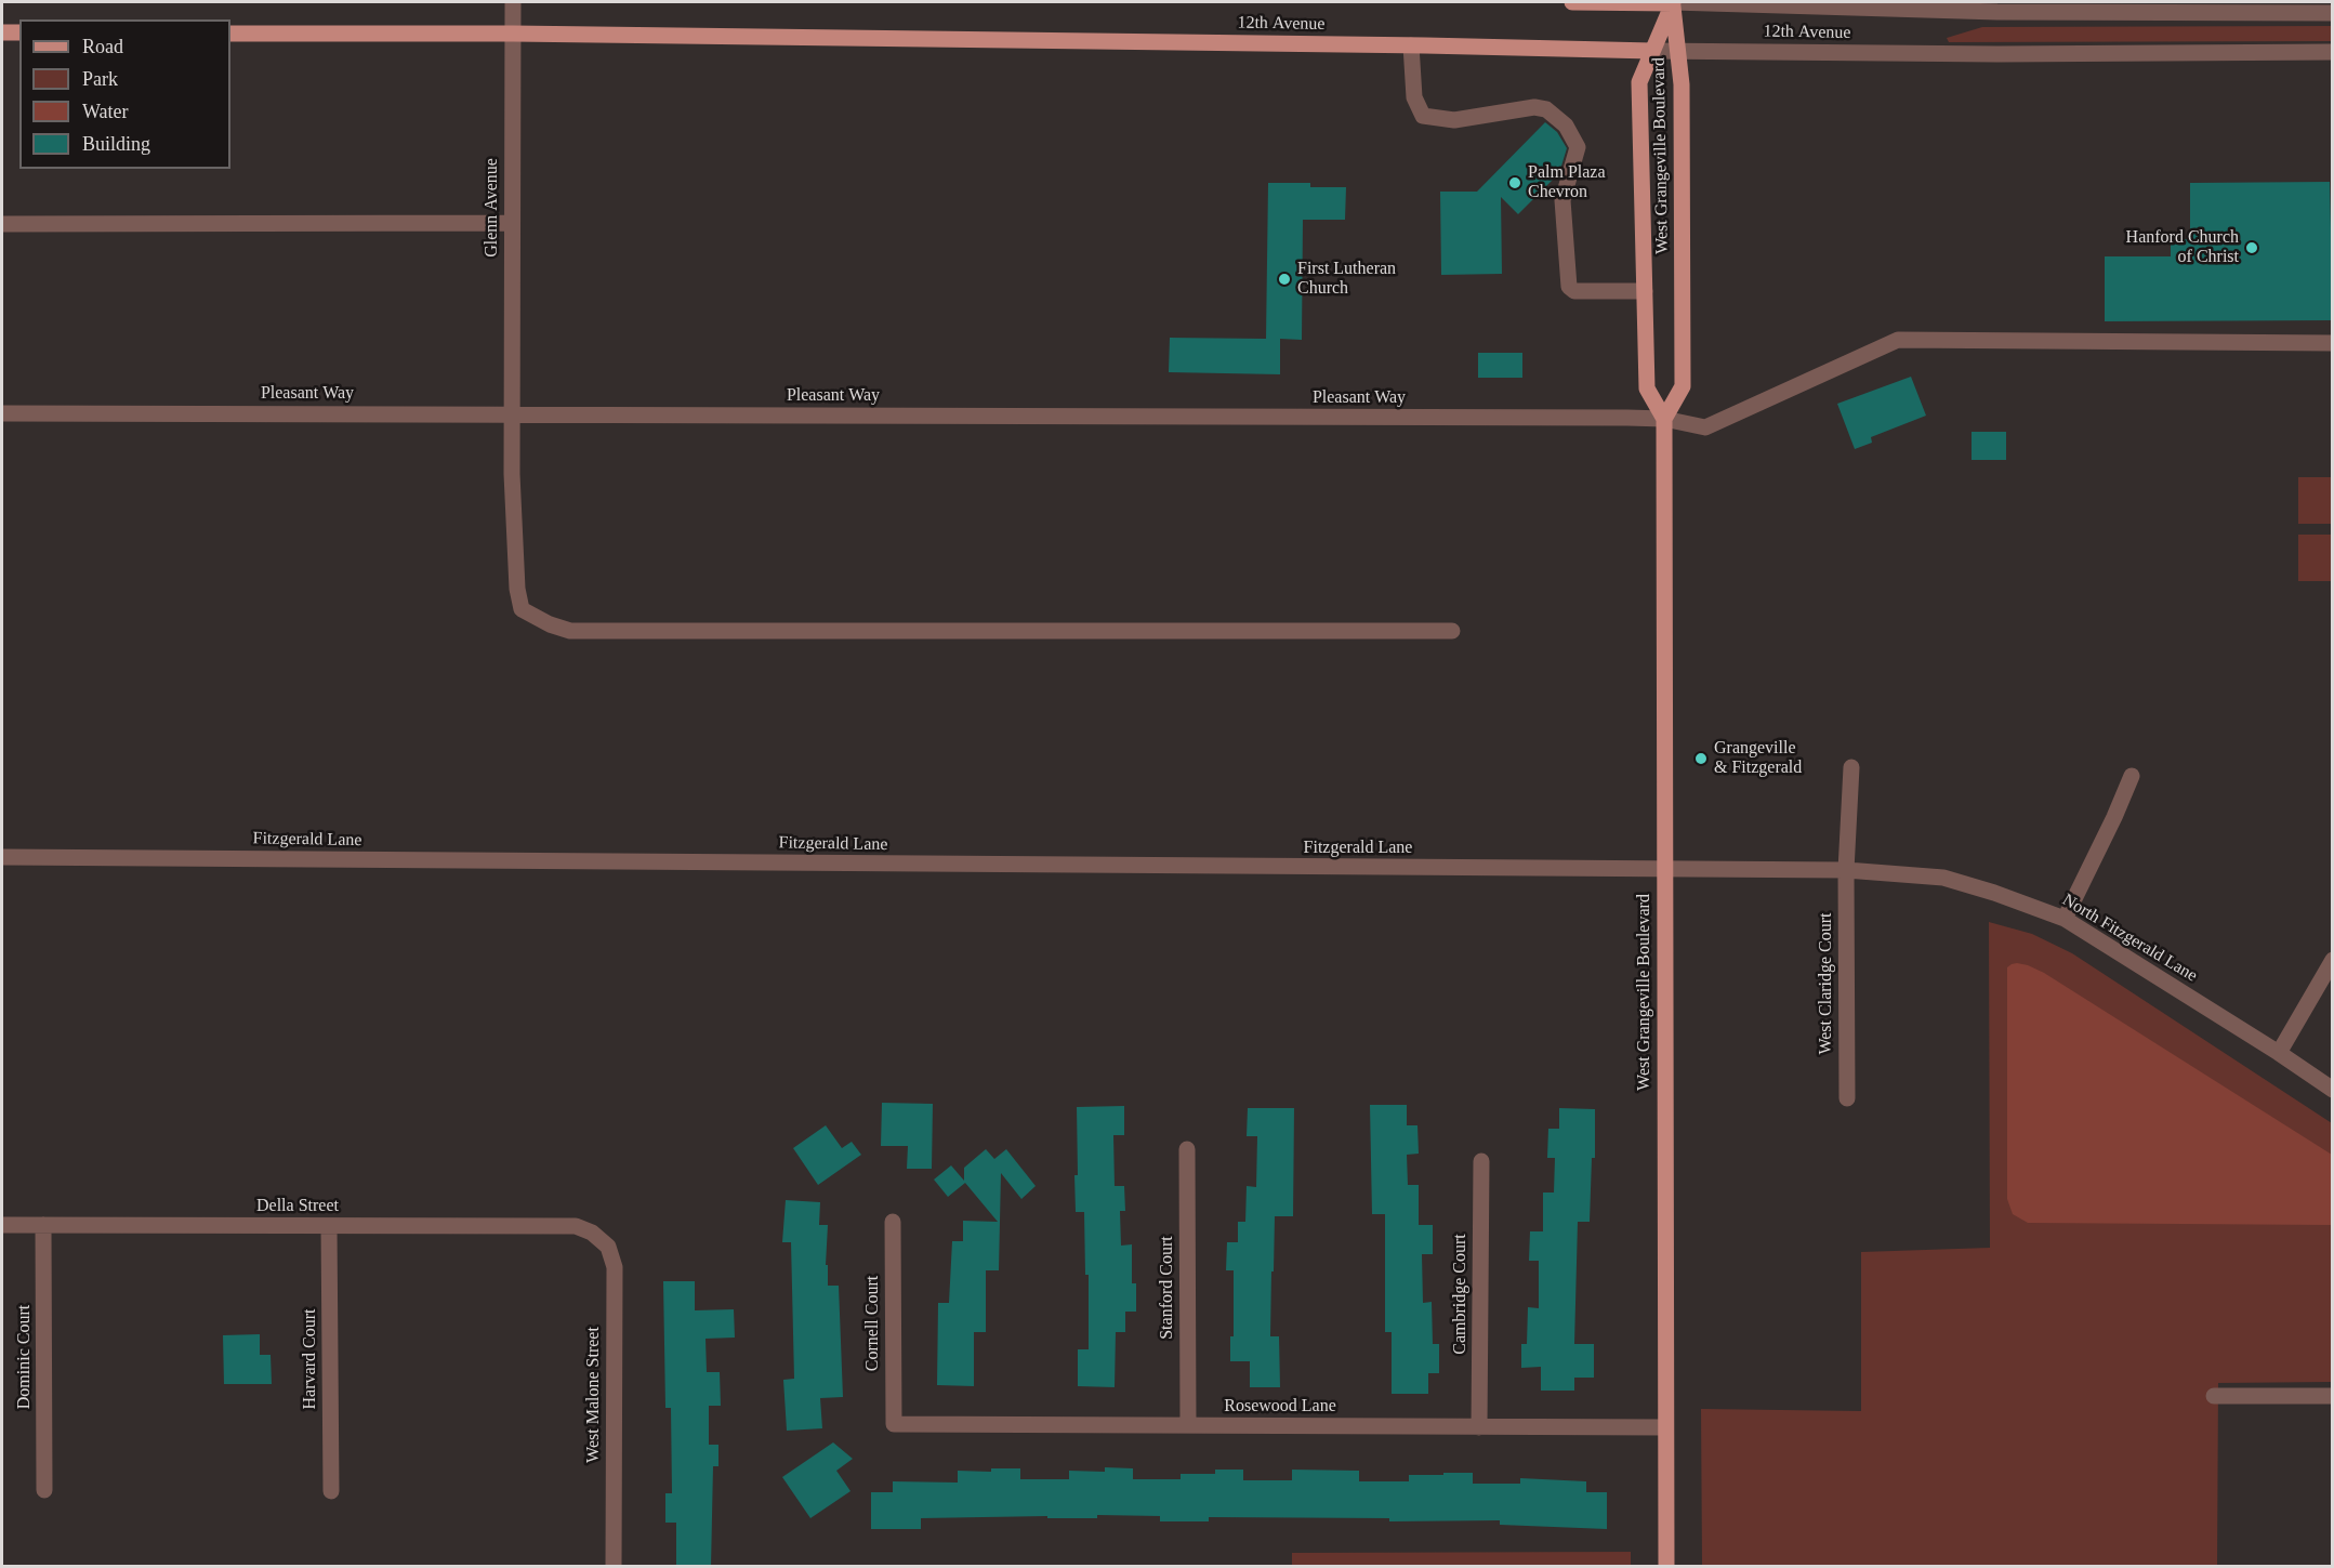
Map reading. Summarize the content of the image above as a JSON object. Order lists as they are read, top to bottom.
{
  "streets": {
    "main road": ["12th Avenue", "West Grangeville Boulevard"],
    "street": [
      "Glenn Avenue",
      "Pleasant Way",
      "Fitzgerald Lane",
      "North Fitzgerald Lane",
      "West Claridge Court",
      "Della Street",
      "Stanford Court",
      "Cambridge Court",
      "Cornell Court",
      "Dominic Court",
      "Harvard Court",
      "West Malone Street",
      "Rosewood Lane"
    ]
  },
  "crossings": [
    ["12th Avenue", "West Grangeville Boulevard"],
    ["12th Avenue", "Glenn Avenue"],
    ["West Grangeville Boulevard", "Pleasant Way"],
    ["West Grangeville Boulevard", "Fitzgerald Lane"],
    ["West Grangeville Boulevard", "North Fitzgerald Lane"],
    ["West Grangeville Boulevard", "Rosewood Lane"],
    ["Glenn Avenue", "Pleasant Way"],
    ["Fitzgerald Lane", "North Fitzgerald Lane"],
    ["North Fitzgerald Lane", "West Claridge Court"],
    ["Della Street", "Dominic Court"],
    ["Della Street", "Harvard Court"],
    ["Della Street", "West Malone Street"],
    ["Stanford Court", "Rosewood Lane"],
    ["Cambridge Court", "Rosewood Lane"],
    ["Cornell Court", "Rosewood Lane"]
  ],
  "places": [
    "Palm Plaza Chevron",
    "Hanford Church of Christ",
    "First Lutheran Church",
    "Grangeville & Fitzgerald"
  ],
  "legend": [
    "Road",
    "Park",
    "Water",
    "Building"
  ]
}
